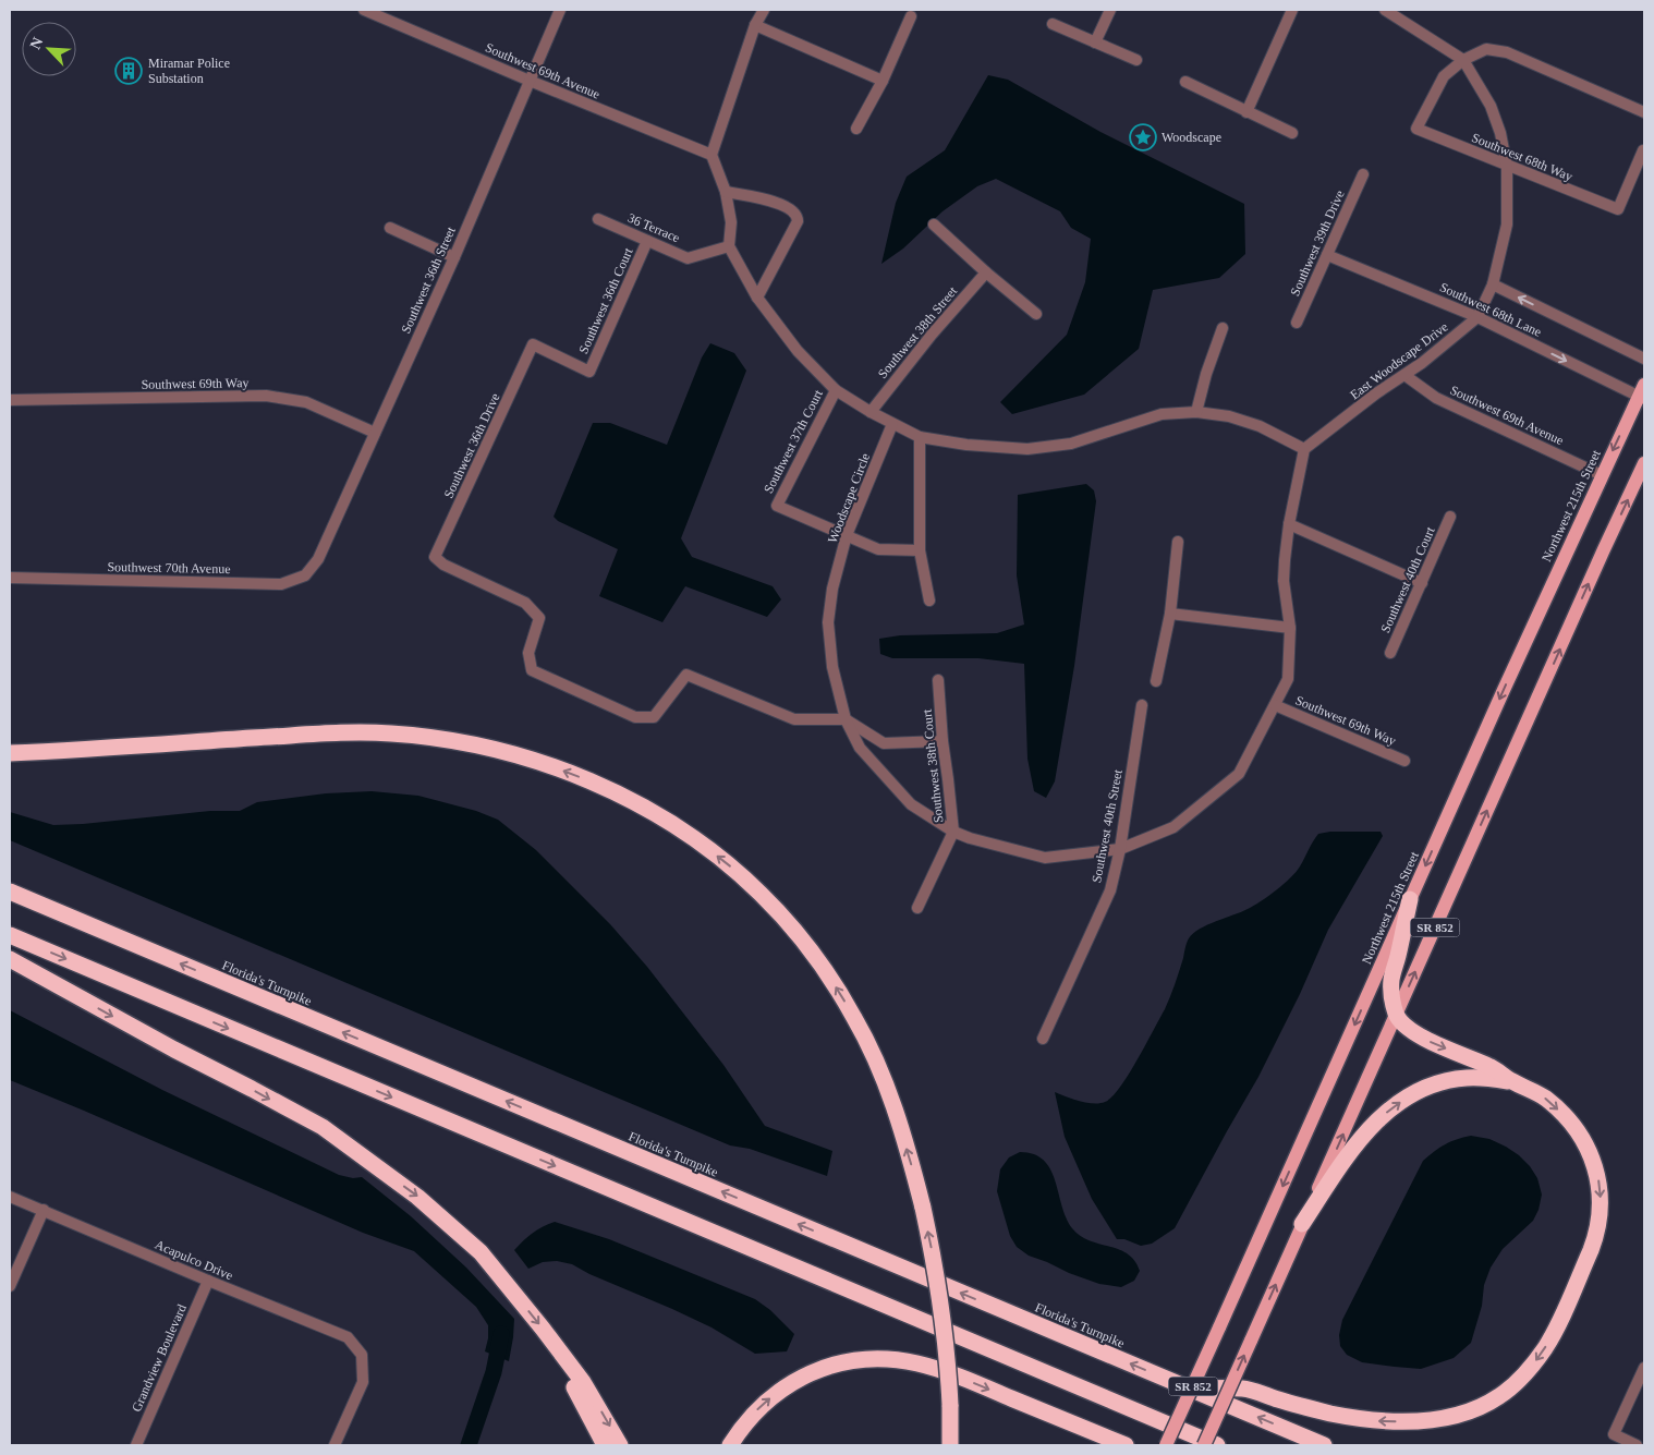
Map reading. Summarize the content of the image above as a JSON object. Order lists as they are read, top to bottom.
{
  "streets": {
    "highway": ["Florida's Turnpike"],
    "main road": ["Northwest 215th Street", "SR 852"],
    "street": [
      "Southwest 69th Avenue",
      "Southwest 68th Way",
      "36 Terrace",
      "Southwest 39th Drive",
      "Southwest 36th Street",
      "Southwest 36th Court",
      "Southwest 68th Lane",
      "Southwest 38th Street",
      "East Woodscape Drive",
      "Southwest 69th Way",
      "Southwest 37th Court",
      "Southwest 36th Drive",
      "Woodscape Circle",
      "Southwest 70th Avenue",
      "Southwest 40th Court",
      "Southwest 38th Court",
      "Southwest 40th Street",
      "Acapulco Drive",
      "Grandview Boulevard"
    ]
  },
  "crossings": [
    ["Southwest 69th Avenue", "Southwest 36th Street"],
    ["Southwest 69th Avenue", "East Woodscape Drive"],
    ["Southwest 69th Avenue", "Northwest 215th Street"],
    ["Southwest 68th Way", "East Woodscape Drive"],
    ["36 Terrace", "Southwest 36th Court"],
    ["Southwest 39th Drive", "Southwest 68th Lane"],
    ["Southwest 36th Street", "Southwest 69th Way"],
    ["Southwest 36th Street", "Southwest 70th Avenue"],
    ["Southwest 36th Court", "Southwest 36th Drive"],
    ["Southwest 68th Lane", "East Woodscape Drive"],
    ["Southwest 68th Lane", "Northwest 215th Street"],
    ["Southwest 69th Way", "Woodscape Circle"],
    ["Southwest 37th Court", "Woodscape Circle"],
    ["Southwest 36th Drive", "Woodscape Circle"],
    ["Woodscape Circle", "Southwest 38th Court"],
    ["Woodscape Circle", "Southwest 40th Street"],
    ["Acapulco Drive", "Grandview Boulevard"]
  ],
  "places": {
    "building": ["Miramar Police Substation"],
    "place": ["Woodscape"]
  },
  "north": "top left"
}
